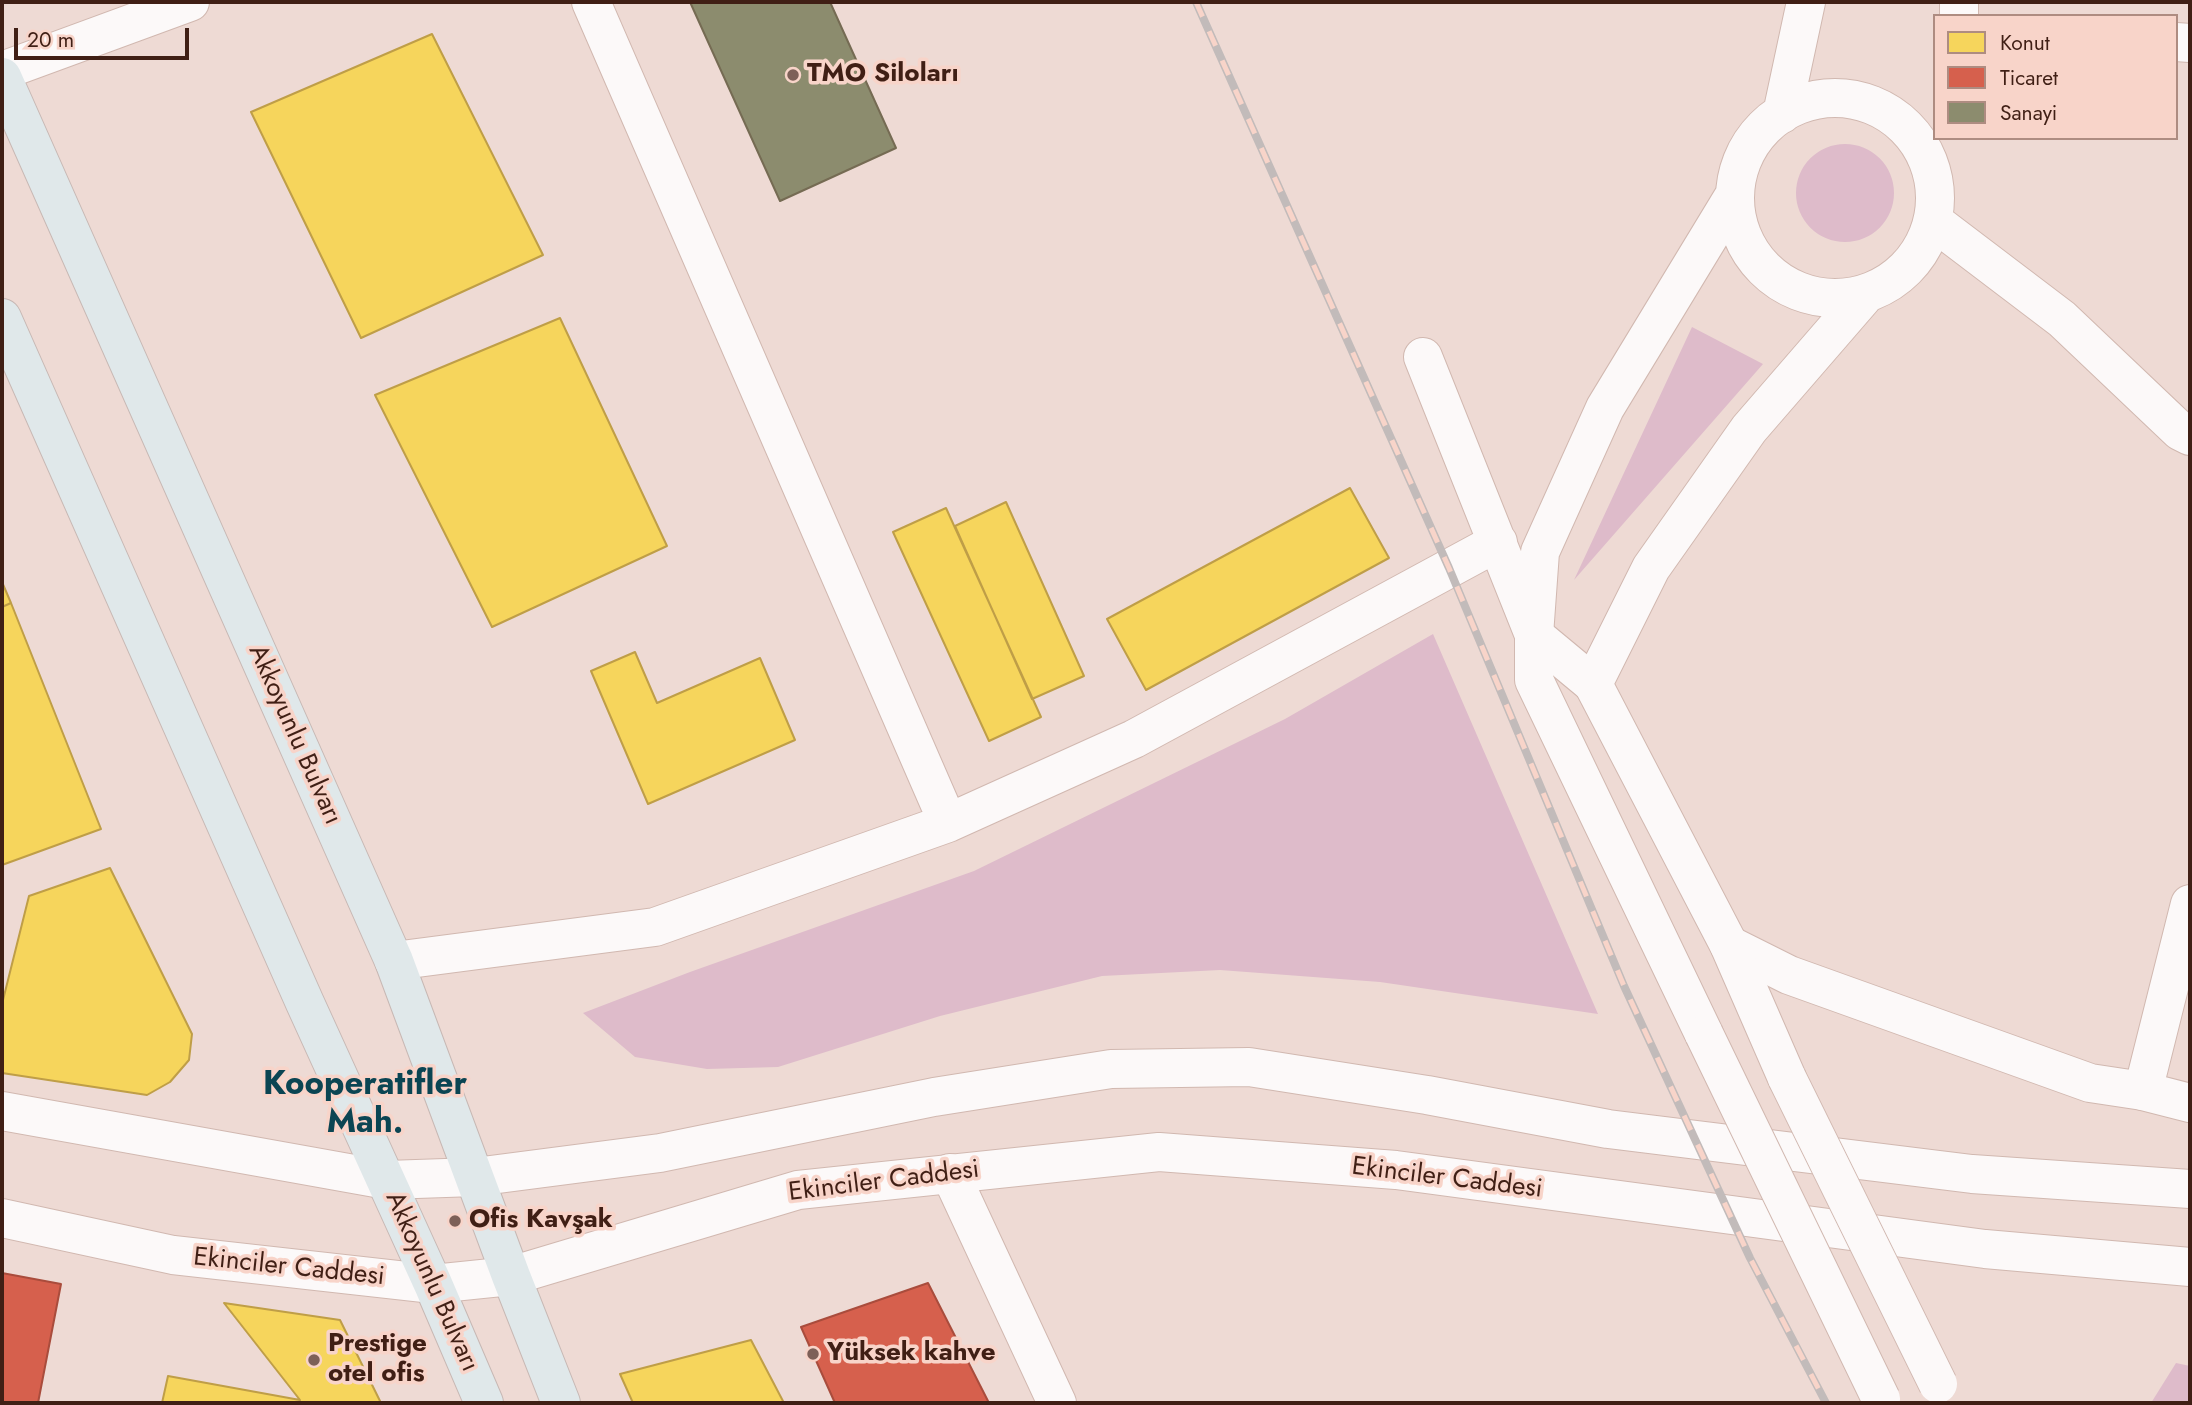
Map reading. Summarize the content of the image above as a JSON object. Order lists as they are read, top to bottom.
{
  "streets": {
    "main road": ["Akkoyunlu Bulvarı", "Ekinciler Caddesi"]
  },
  "crossings": [
    ["Akkoyunlu Bulvarı", "Ekinciler Caddesi"]
  ],
  "districts": ["Kooperatifler Mah."],
  "places": [
    "TMO Siloları",
    "Ofis Kavşak",
    "Yüksek kahve",
    "Prestige otel ofis"
  ],
  "legend": ["Konut", "Ticaret", "Sanayi"],
  "scale_bar": "20 m"
}
